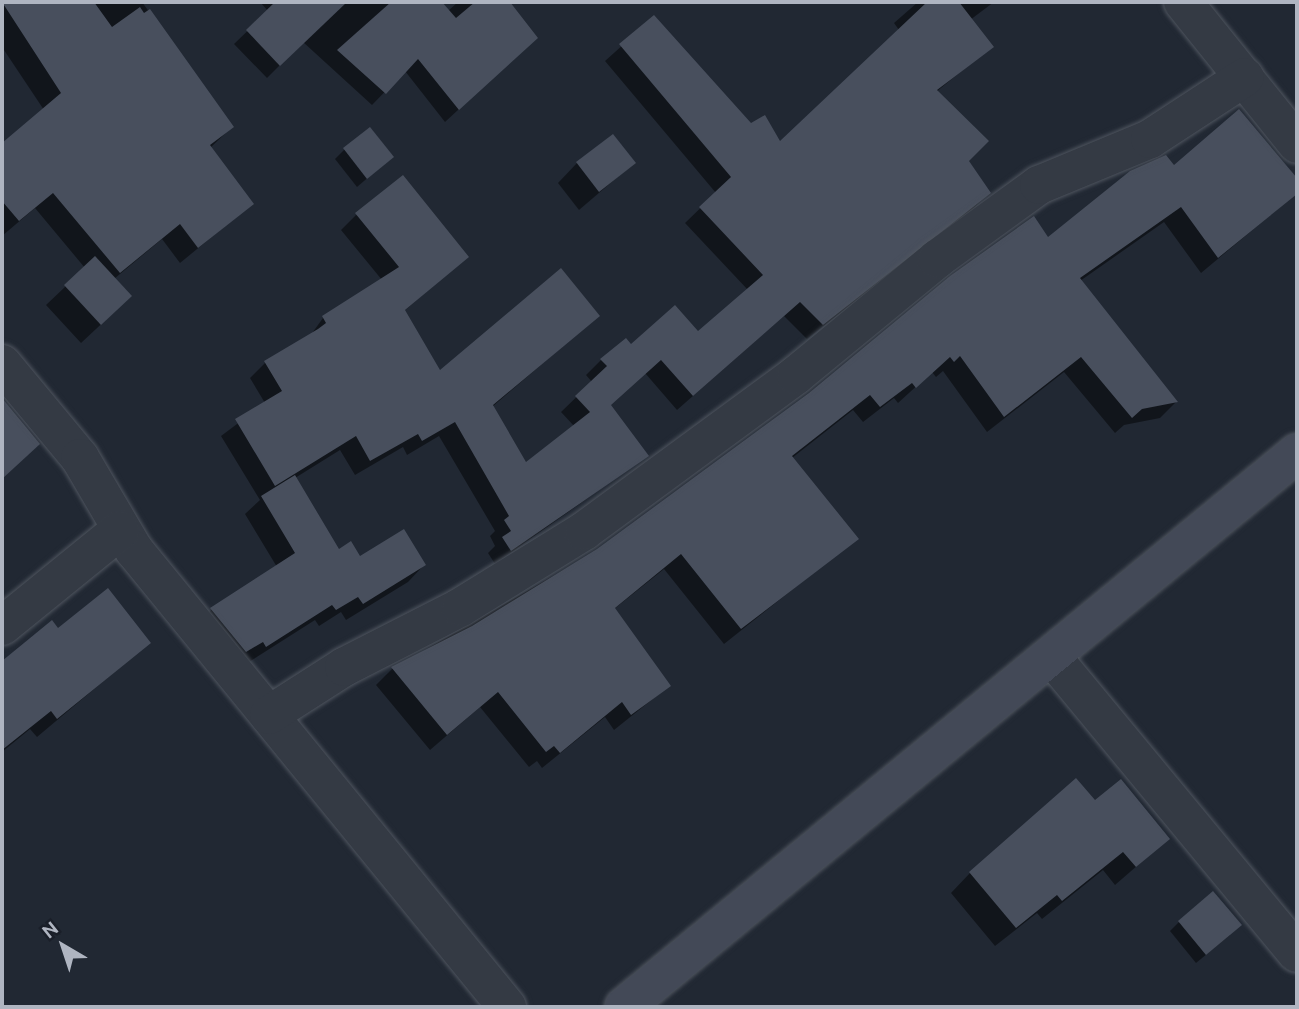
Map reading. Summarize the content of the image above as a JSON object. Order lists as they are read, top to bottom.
{
  "north": "top left"
}
